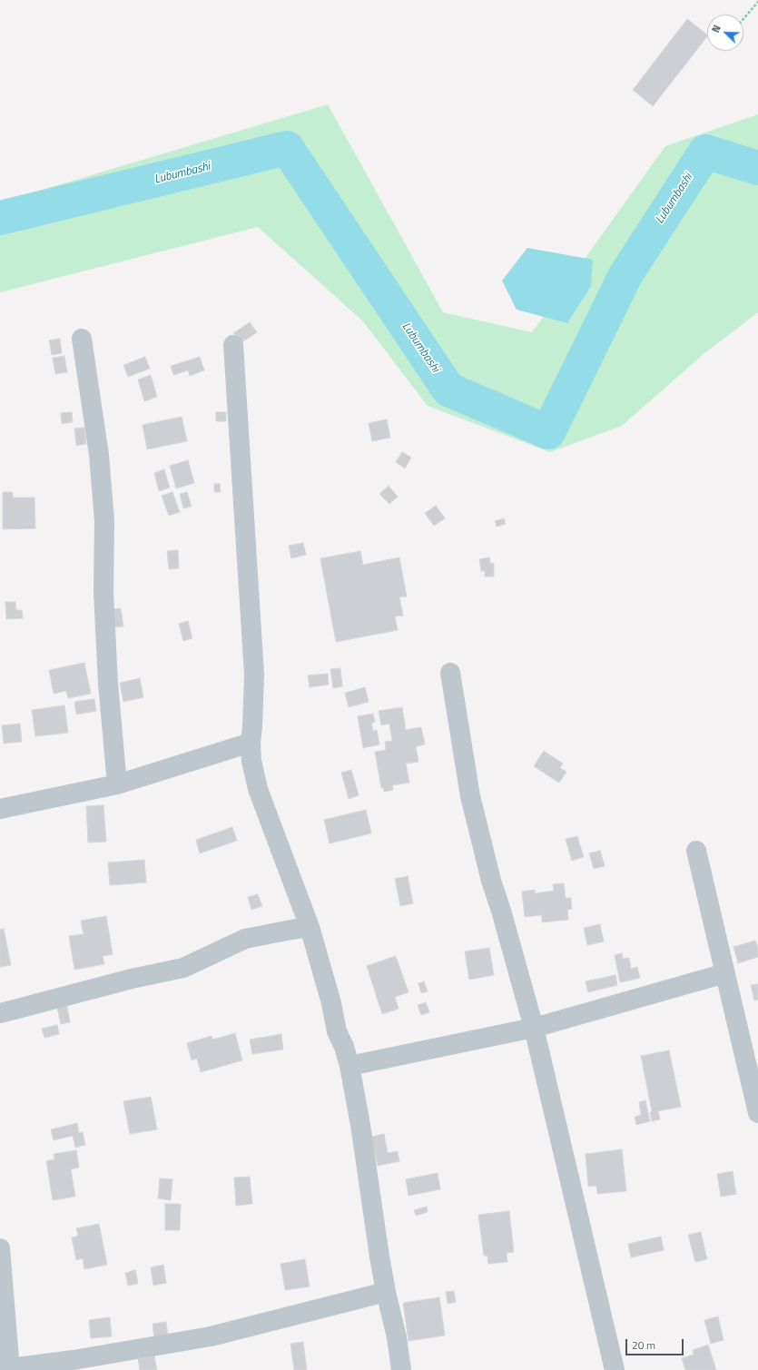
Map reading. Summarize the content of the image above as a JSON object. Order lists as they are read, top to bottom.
{
  "water": ["Lubumbashi"],
  "scale_bar": "20 m",
  "north": "top left"
}
